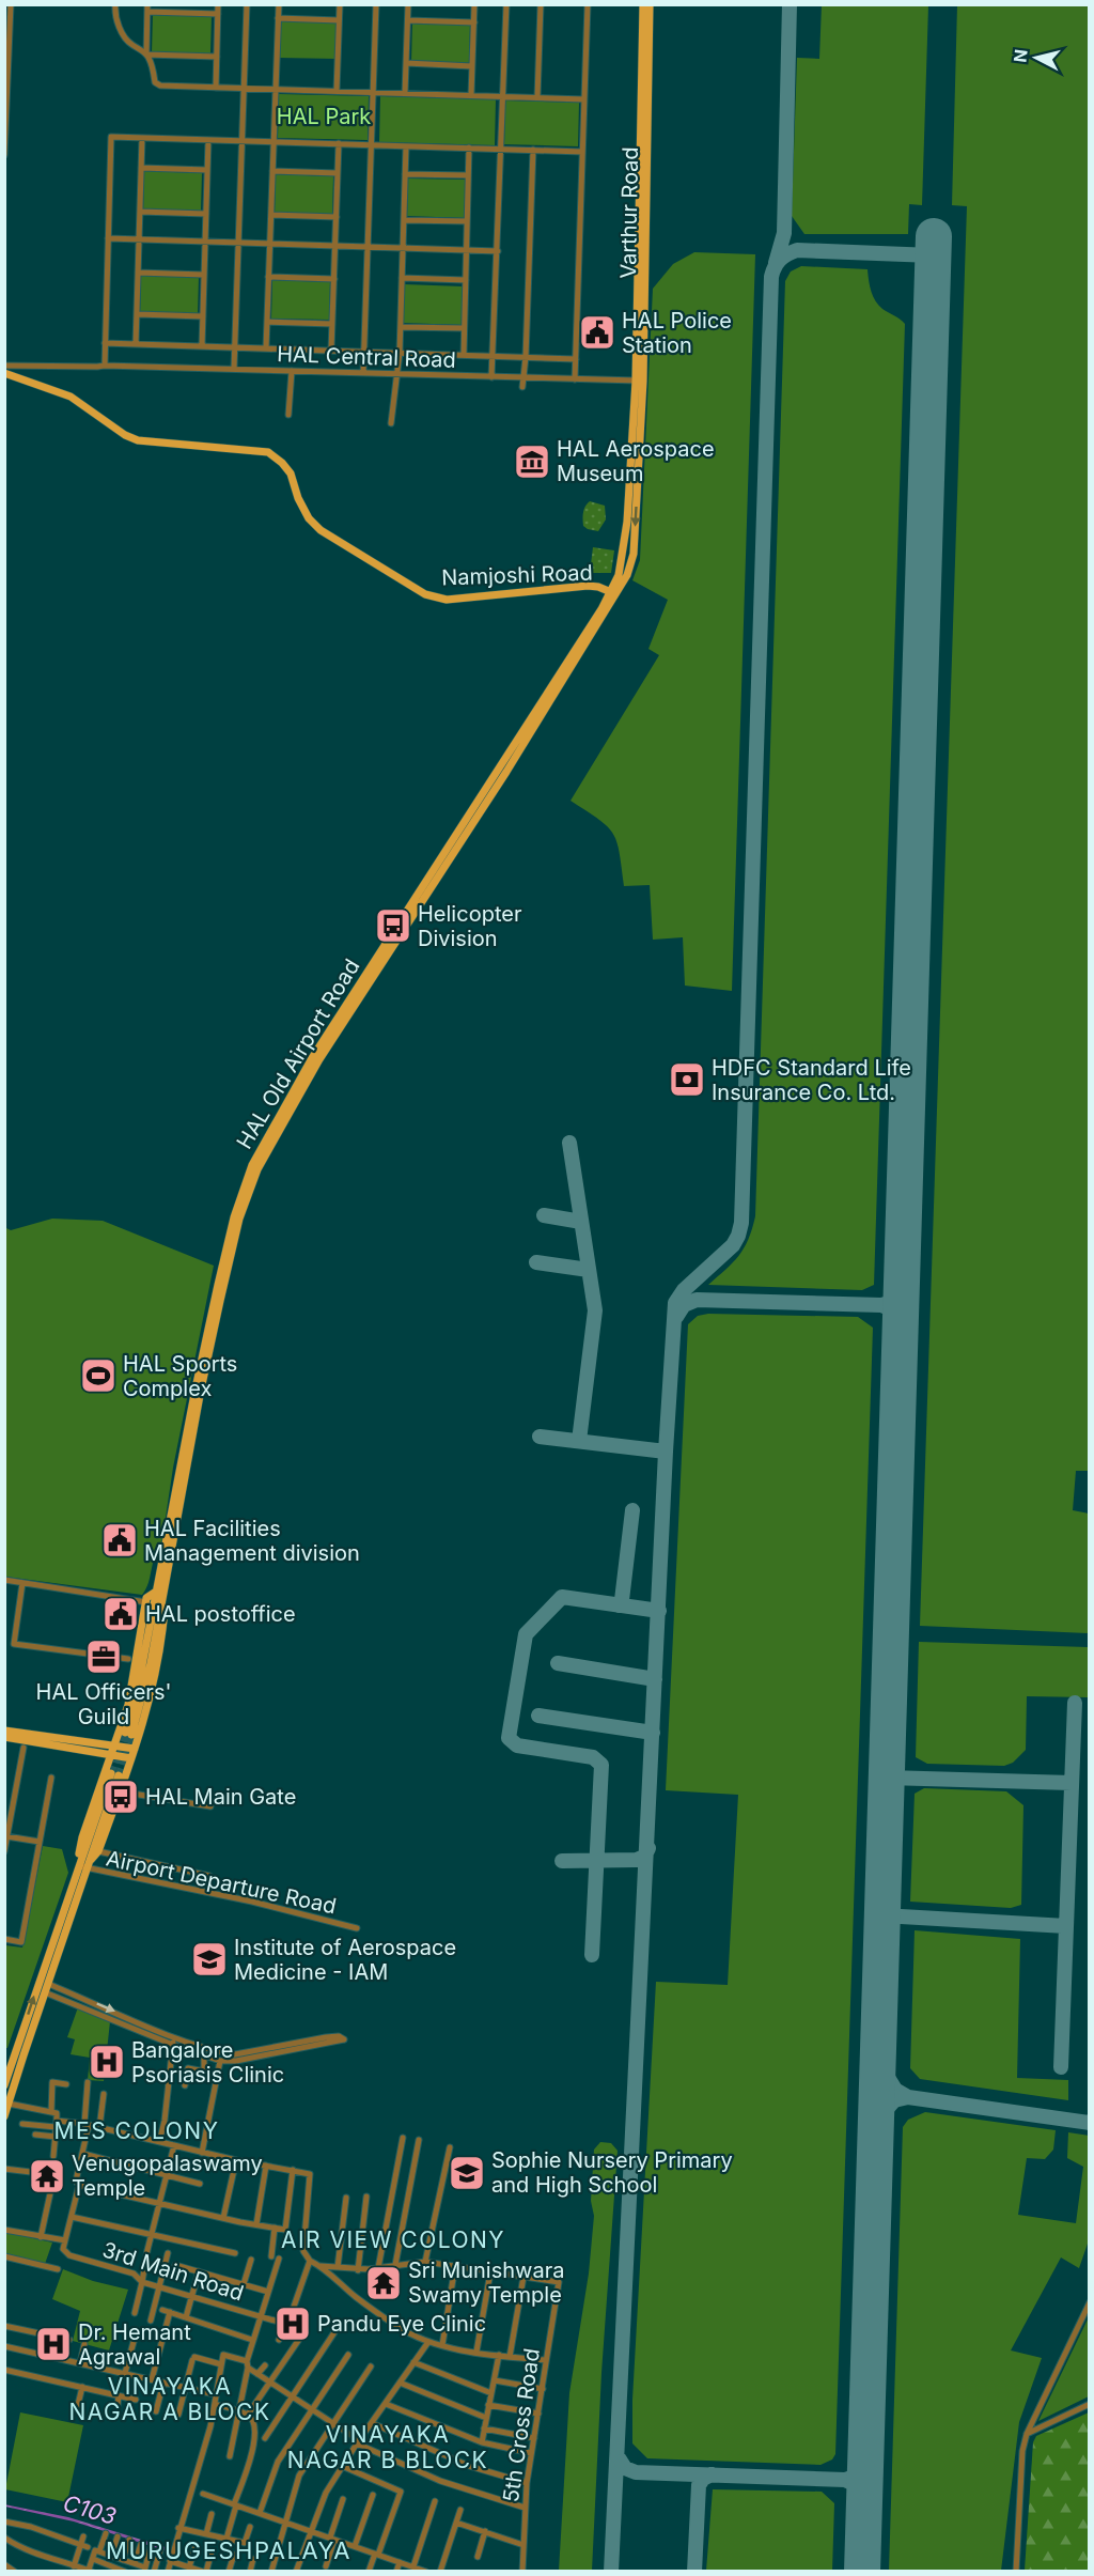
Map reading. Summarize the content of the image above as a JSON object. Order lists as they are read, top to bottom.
{
  "streets": {
    "main road": ["Varthur Road", "Namjoshi Road", "HAL Old Airport Road"],
    "street": [
      "HAL Central Road",
      "Airport Departure Road",
      "3rd Main Road",
      "5th Cross Road"
    ]
  },
  "crossings": [
    ["Varthur Road", "HAL Central Road"],
    ["Varthur Road", "Namjoshi Road"],
    ["Varthur Road", "HAL Old Airport Road"],
    ["Namjoshi Road", "HAL Old Airport Road"]
  ],
  "districts": [
    "MES COLONY",
    "AIR VIEW COLONY",
    "VINAYAKA NAGAR A BLOCK",
    "VINAYAKA NAGAR B BLOCK",
    "MURUGESHPALAYA"
  ],
  "water": ["C103"],
  "parks": ["HAL Park"],
  "places": {
    "public building": ["HAL Police Station", "HAL Facilities Management division", "HAL postoffice"],
    "museum": ["HAL Aerospace Museum"],
    "bus stop": ["Helicopter Division", "HAL Main Gate"],
    "bank": ["HDFC Standard Life Insurance Co. Ltd."],
    "sports": ["HAL Sports Complex"],
    "office": ["HAL Officers' Guild"],
    "school or university": ["Institute of Aerospace Medicine - IAM", "Sophie Nursery Primary and High School"],
    "hospital": ["Bangalore Psoriasis Clinic", "Pandu Eye Clinic", "Dr. Hemant Agrawal"],
    "temple": ["Venugopalaswamy Temple", "Sri Munishwara Swamy Temple"]
  },
  "north": "left"
}
